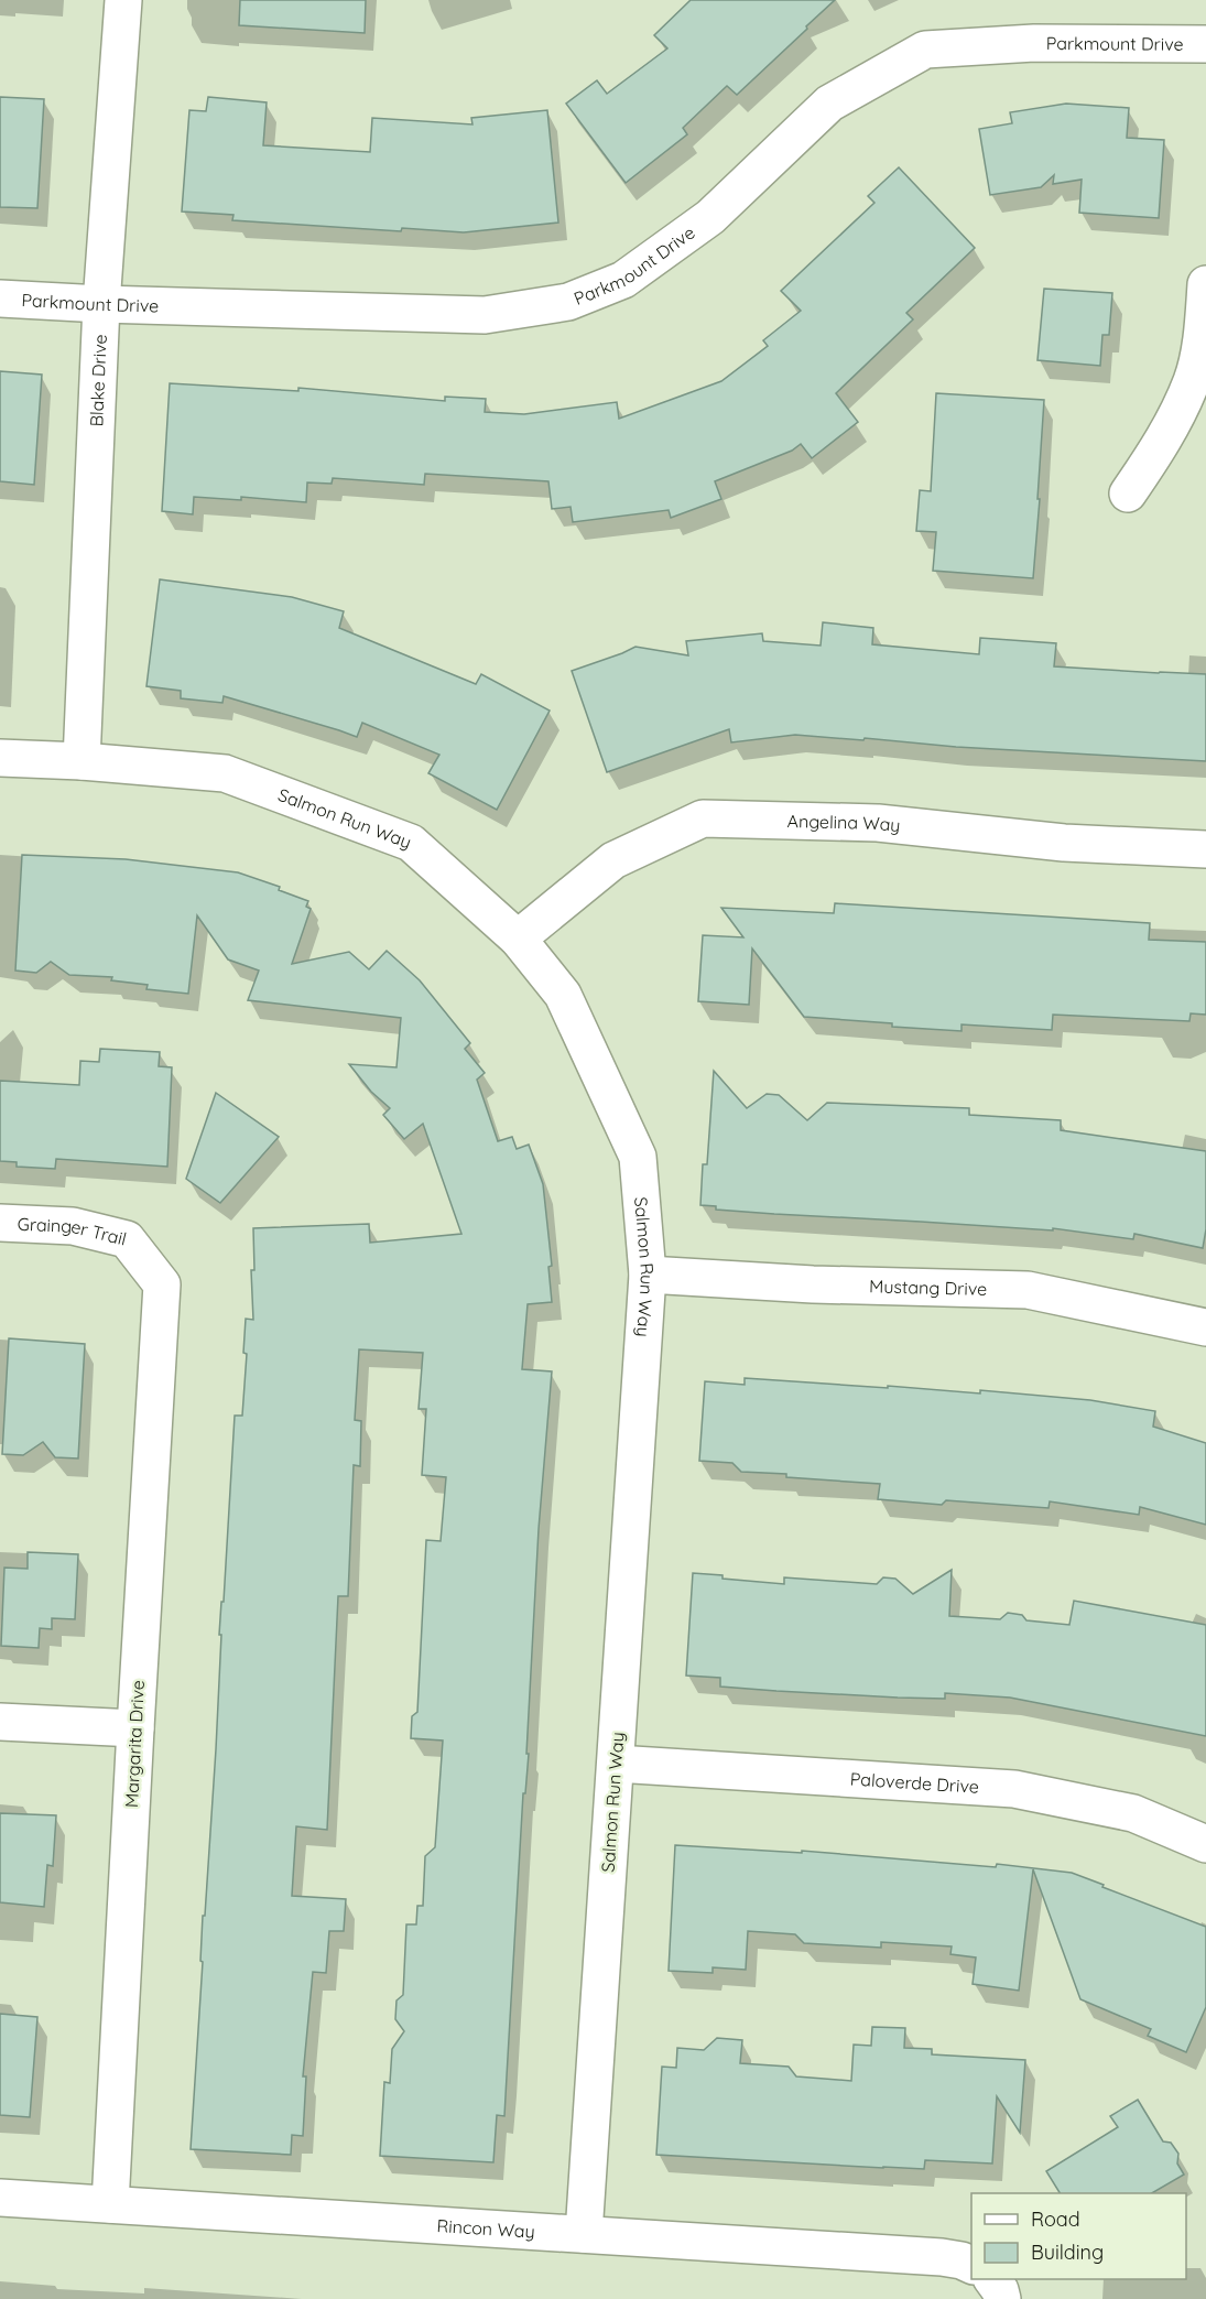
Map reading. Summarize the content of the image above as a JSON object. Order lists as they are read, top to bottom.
{
  "streets": {
    "street": [
      "Parkmount Drive",
      "Blake Drive",
      "Salmon Run Way",
      "Angelina Way",
      "Grainger Trail",
      "Mustang Drive",
      "Margarita Drive",
      "Paloverde Drive",
      "Rincon Way"
    ]
  },
  "crossings": [
    ["Parkmount Drive", "Blake Drive"],
    ["Blake Drive", "Salmon Run Way"],
    ["Salmon Run Way", "Angelina Way"],
    ["Salmon Run Way", "Mustang Drive"],
    ["Salmon Run Way", "Paloverde Drive"],
    ["Salmon Run Way", "Rincon Way"],
    ["Grainger Trail", "Margarita Drive"],
    ["Margarita Drive", "Rincon Way"]
  ],
  "legend": ["Road", "Building"]
}
